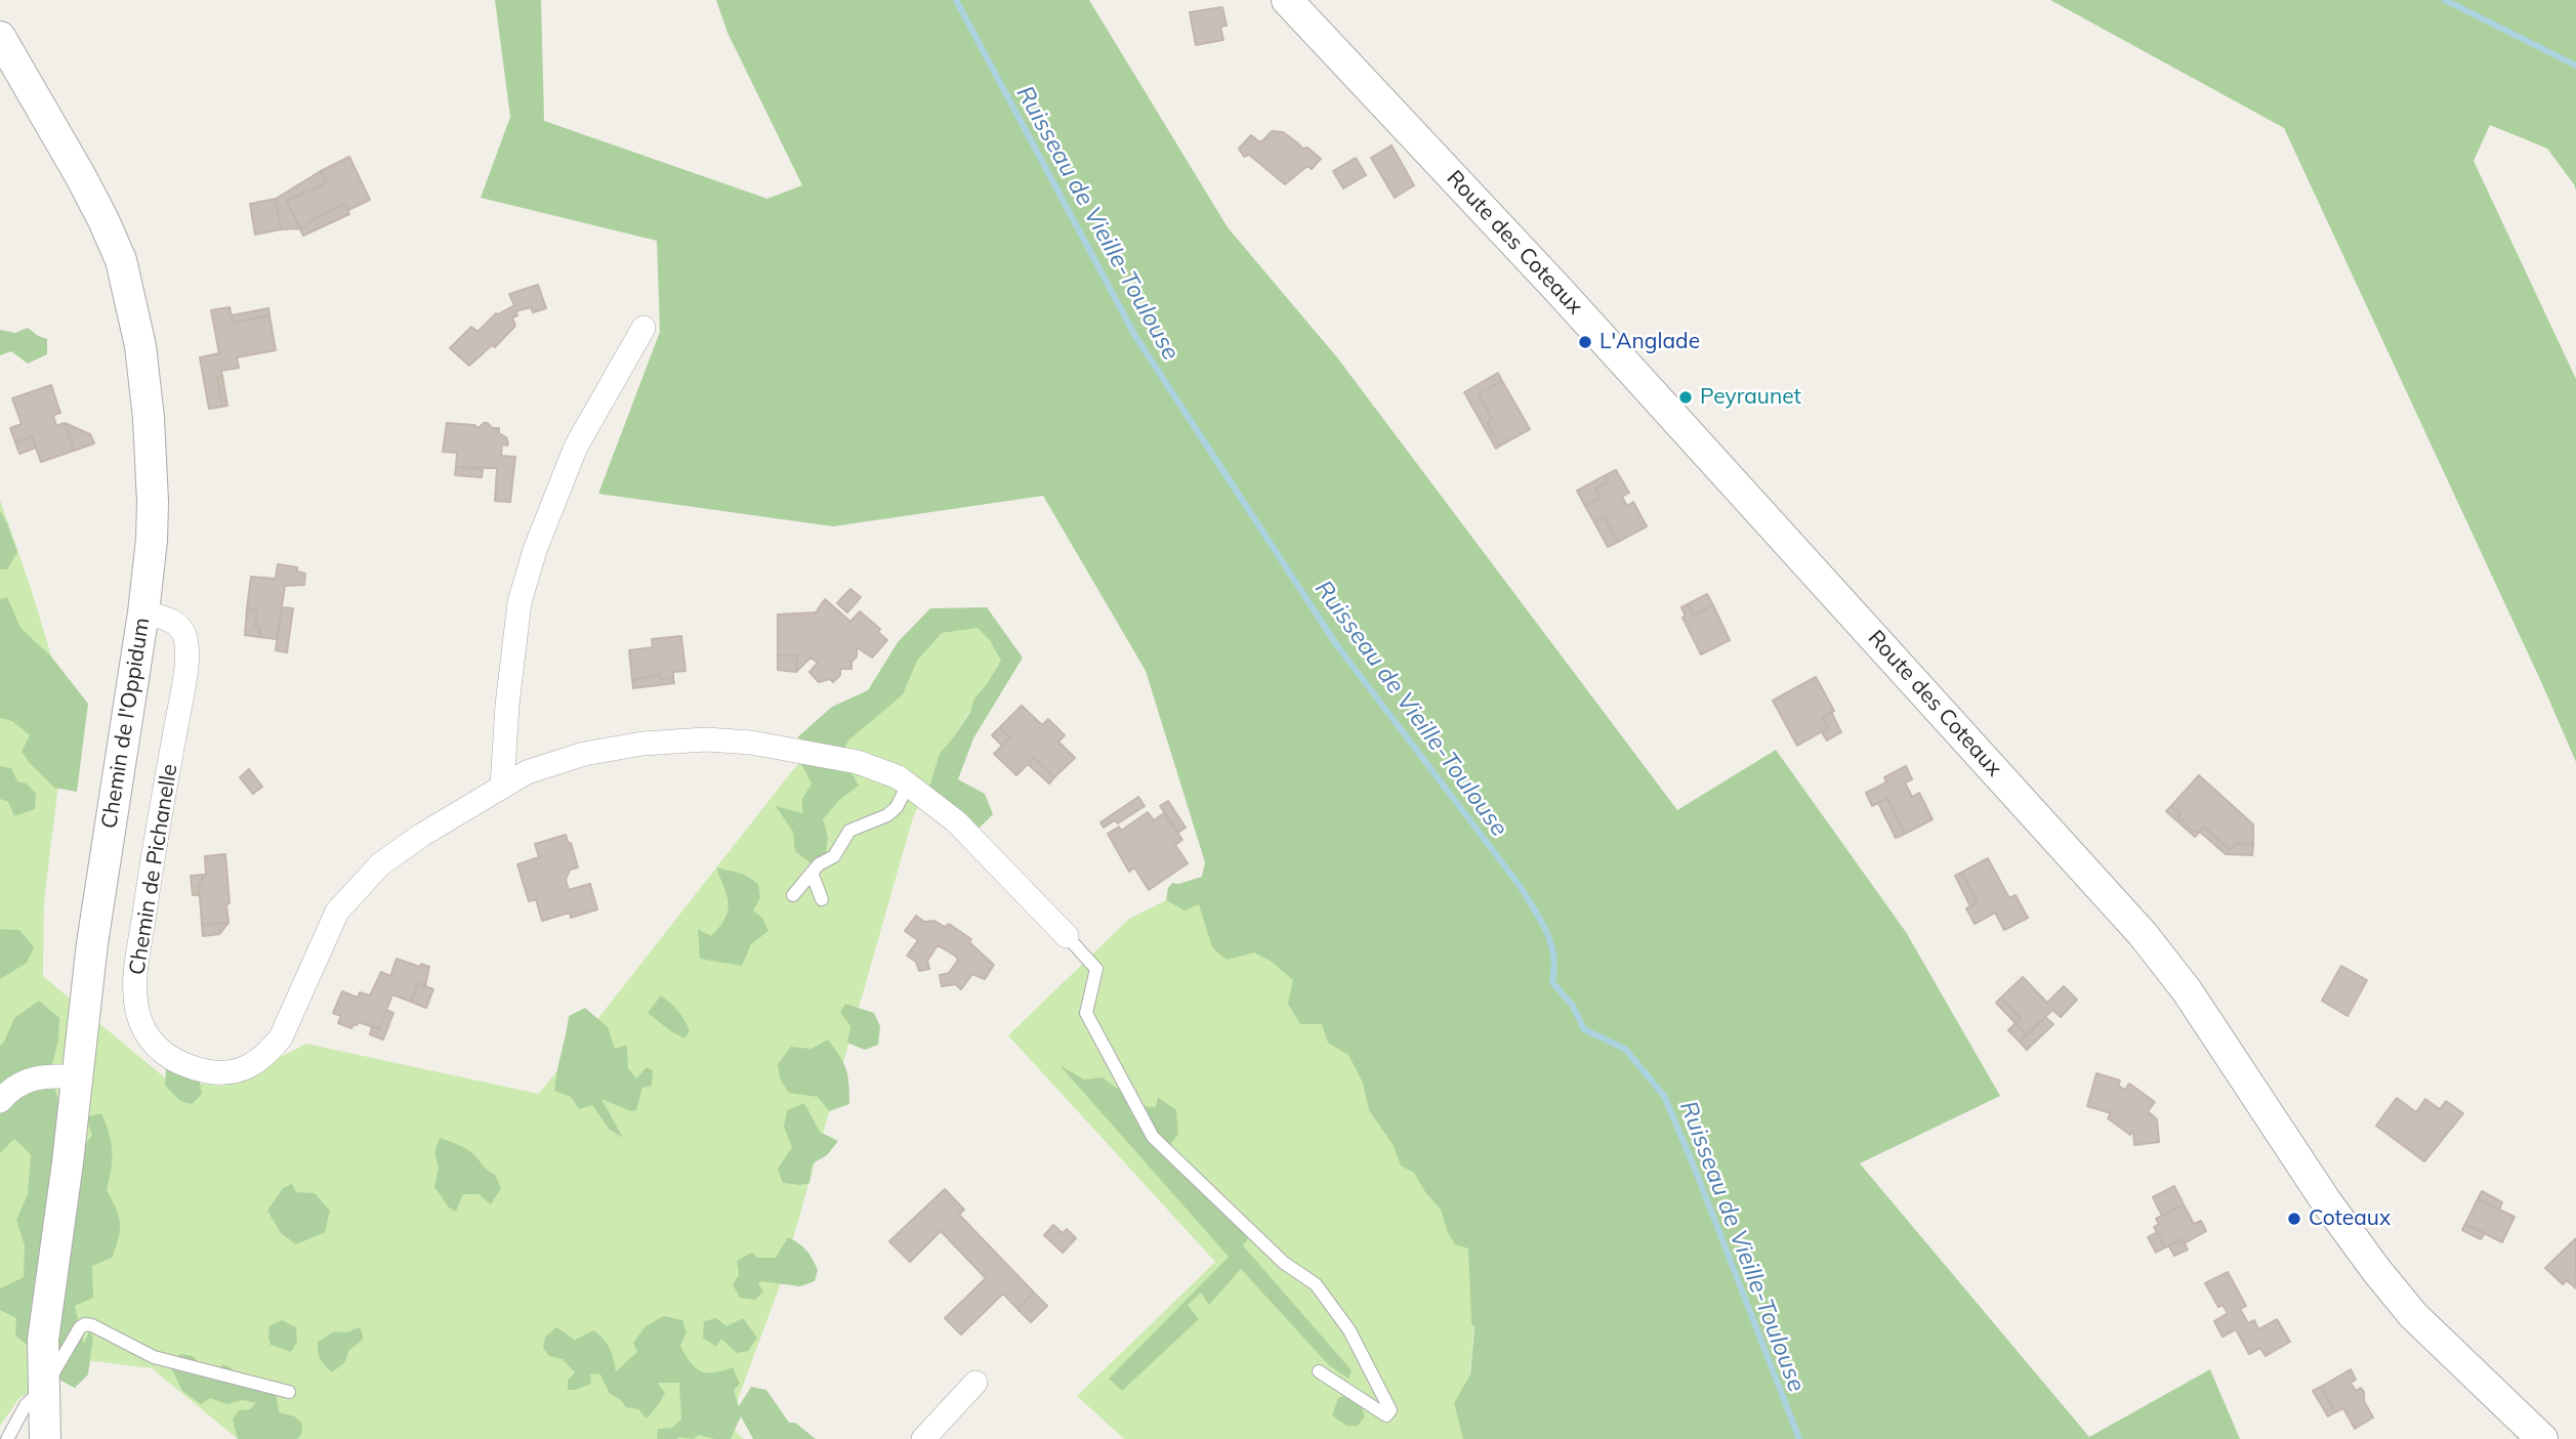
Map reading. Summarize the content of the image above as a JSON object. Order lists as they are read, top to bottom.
{
  "streets": {
    "street": ["Route des Coteaux", "Chemin de l'Oppidum", "Chemin de Pichanelle"]
  },
  "crossings": [
    ["Chemin de l'Oppidum", "Chemin de Pichanelle"]
  ],
  "water": ["Ruisseau de Vieille-Toulouse"],
  "places": ["L'Anglade", "Peyraunet", "Coteaux"]
}
